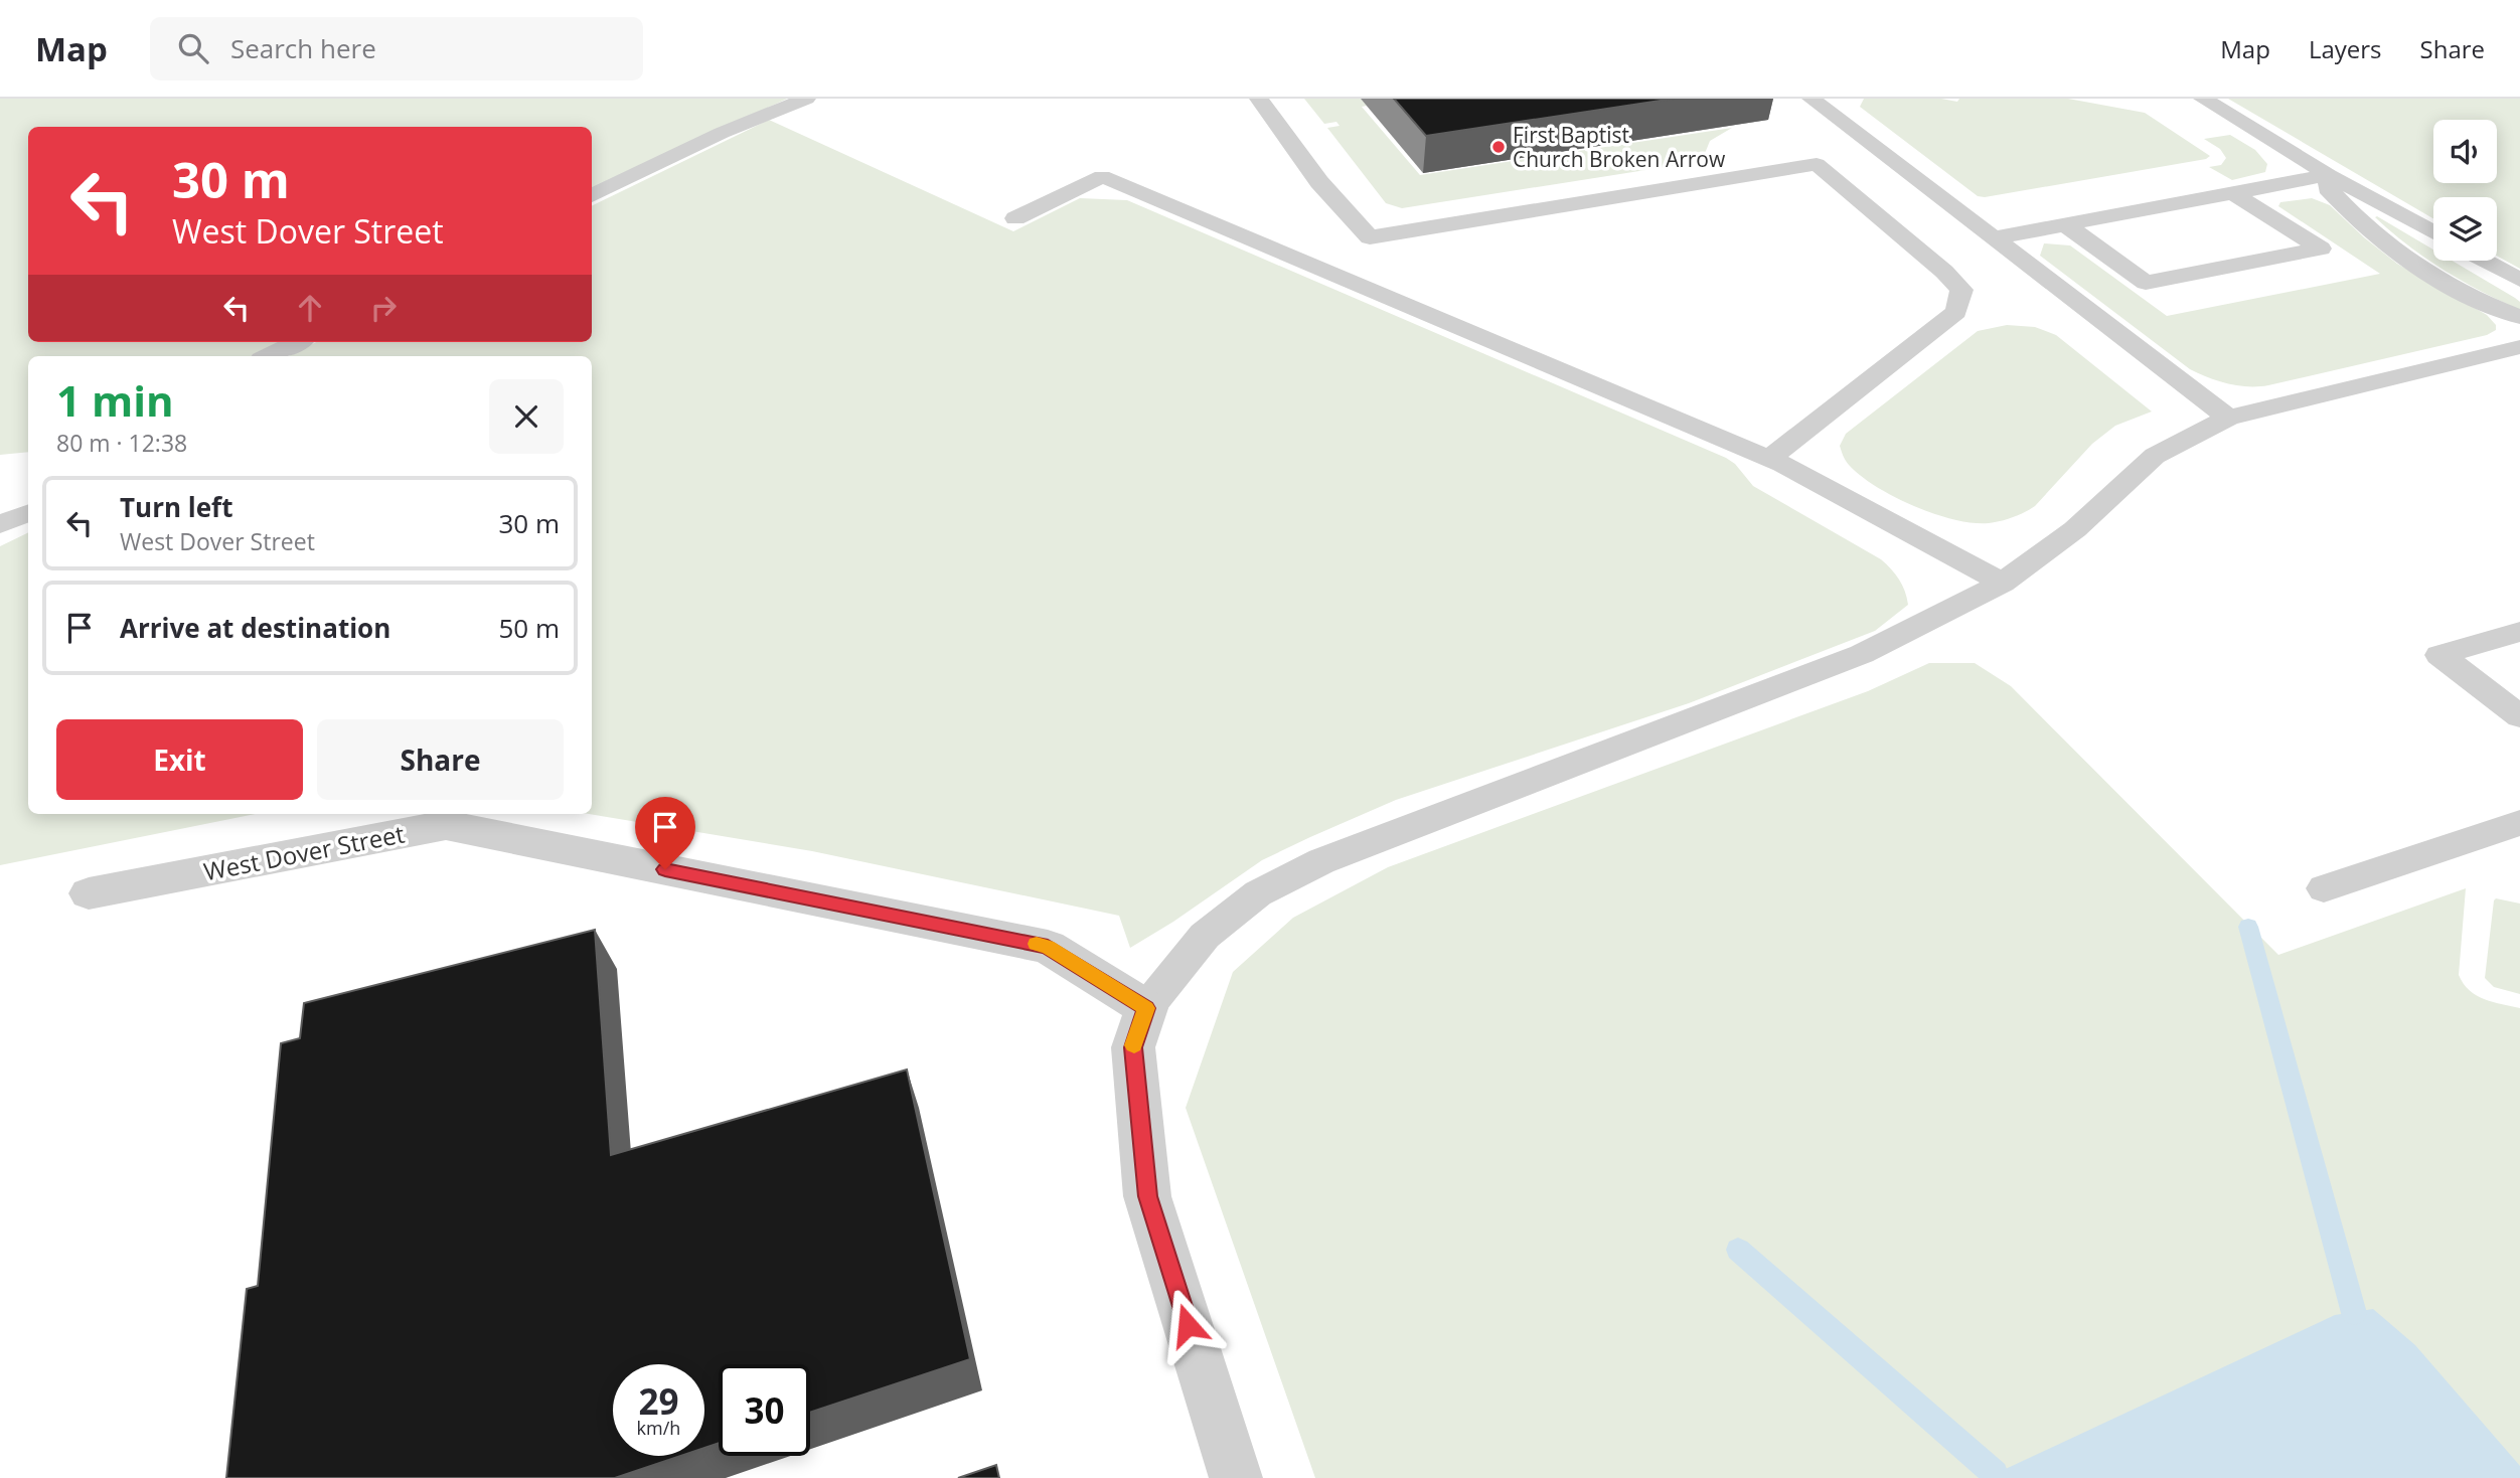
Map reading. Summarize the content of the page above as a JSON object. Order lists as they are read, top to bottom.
{
  "streets": {
    "street": ["West Dover Street"]
  },
  "places": ["First Baptist Church Broken Arrow"],
  "page": {
    "header": "Map",
    "search": "Search here",
    "nav": ["Map", "Layers", "Share"],
    "turn": ["30 m", "West Dover Street"],
    "heading": ["1 min", "80 m · 12:38"],
    "list": [
      {
        "name": "Turn left",
        "note": "West Dover Street",
        "value": "30 m"
      },
      {
        "name": "Arrive at destination",
        "value": "50 m"
      }
    ],
    "buttons": ["Exit", "Share"],
    "speed": "29 km/h",
    "limit": "30"
  }
}
